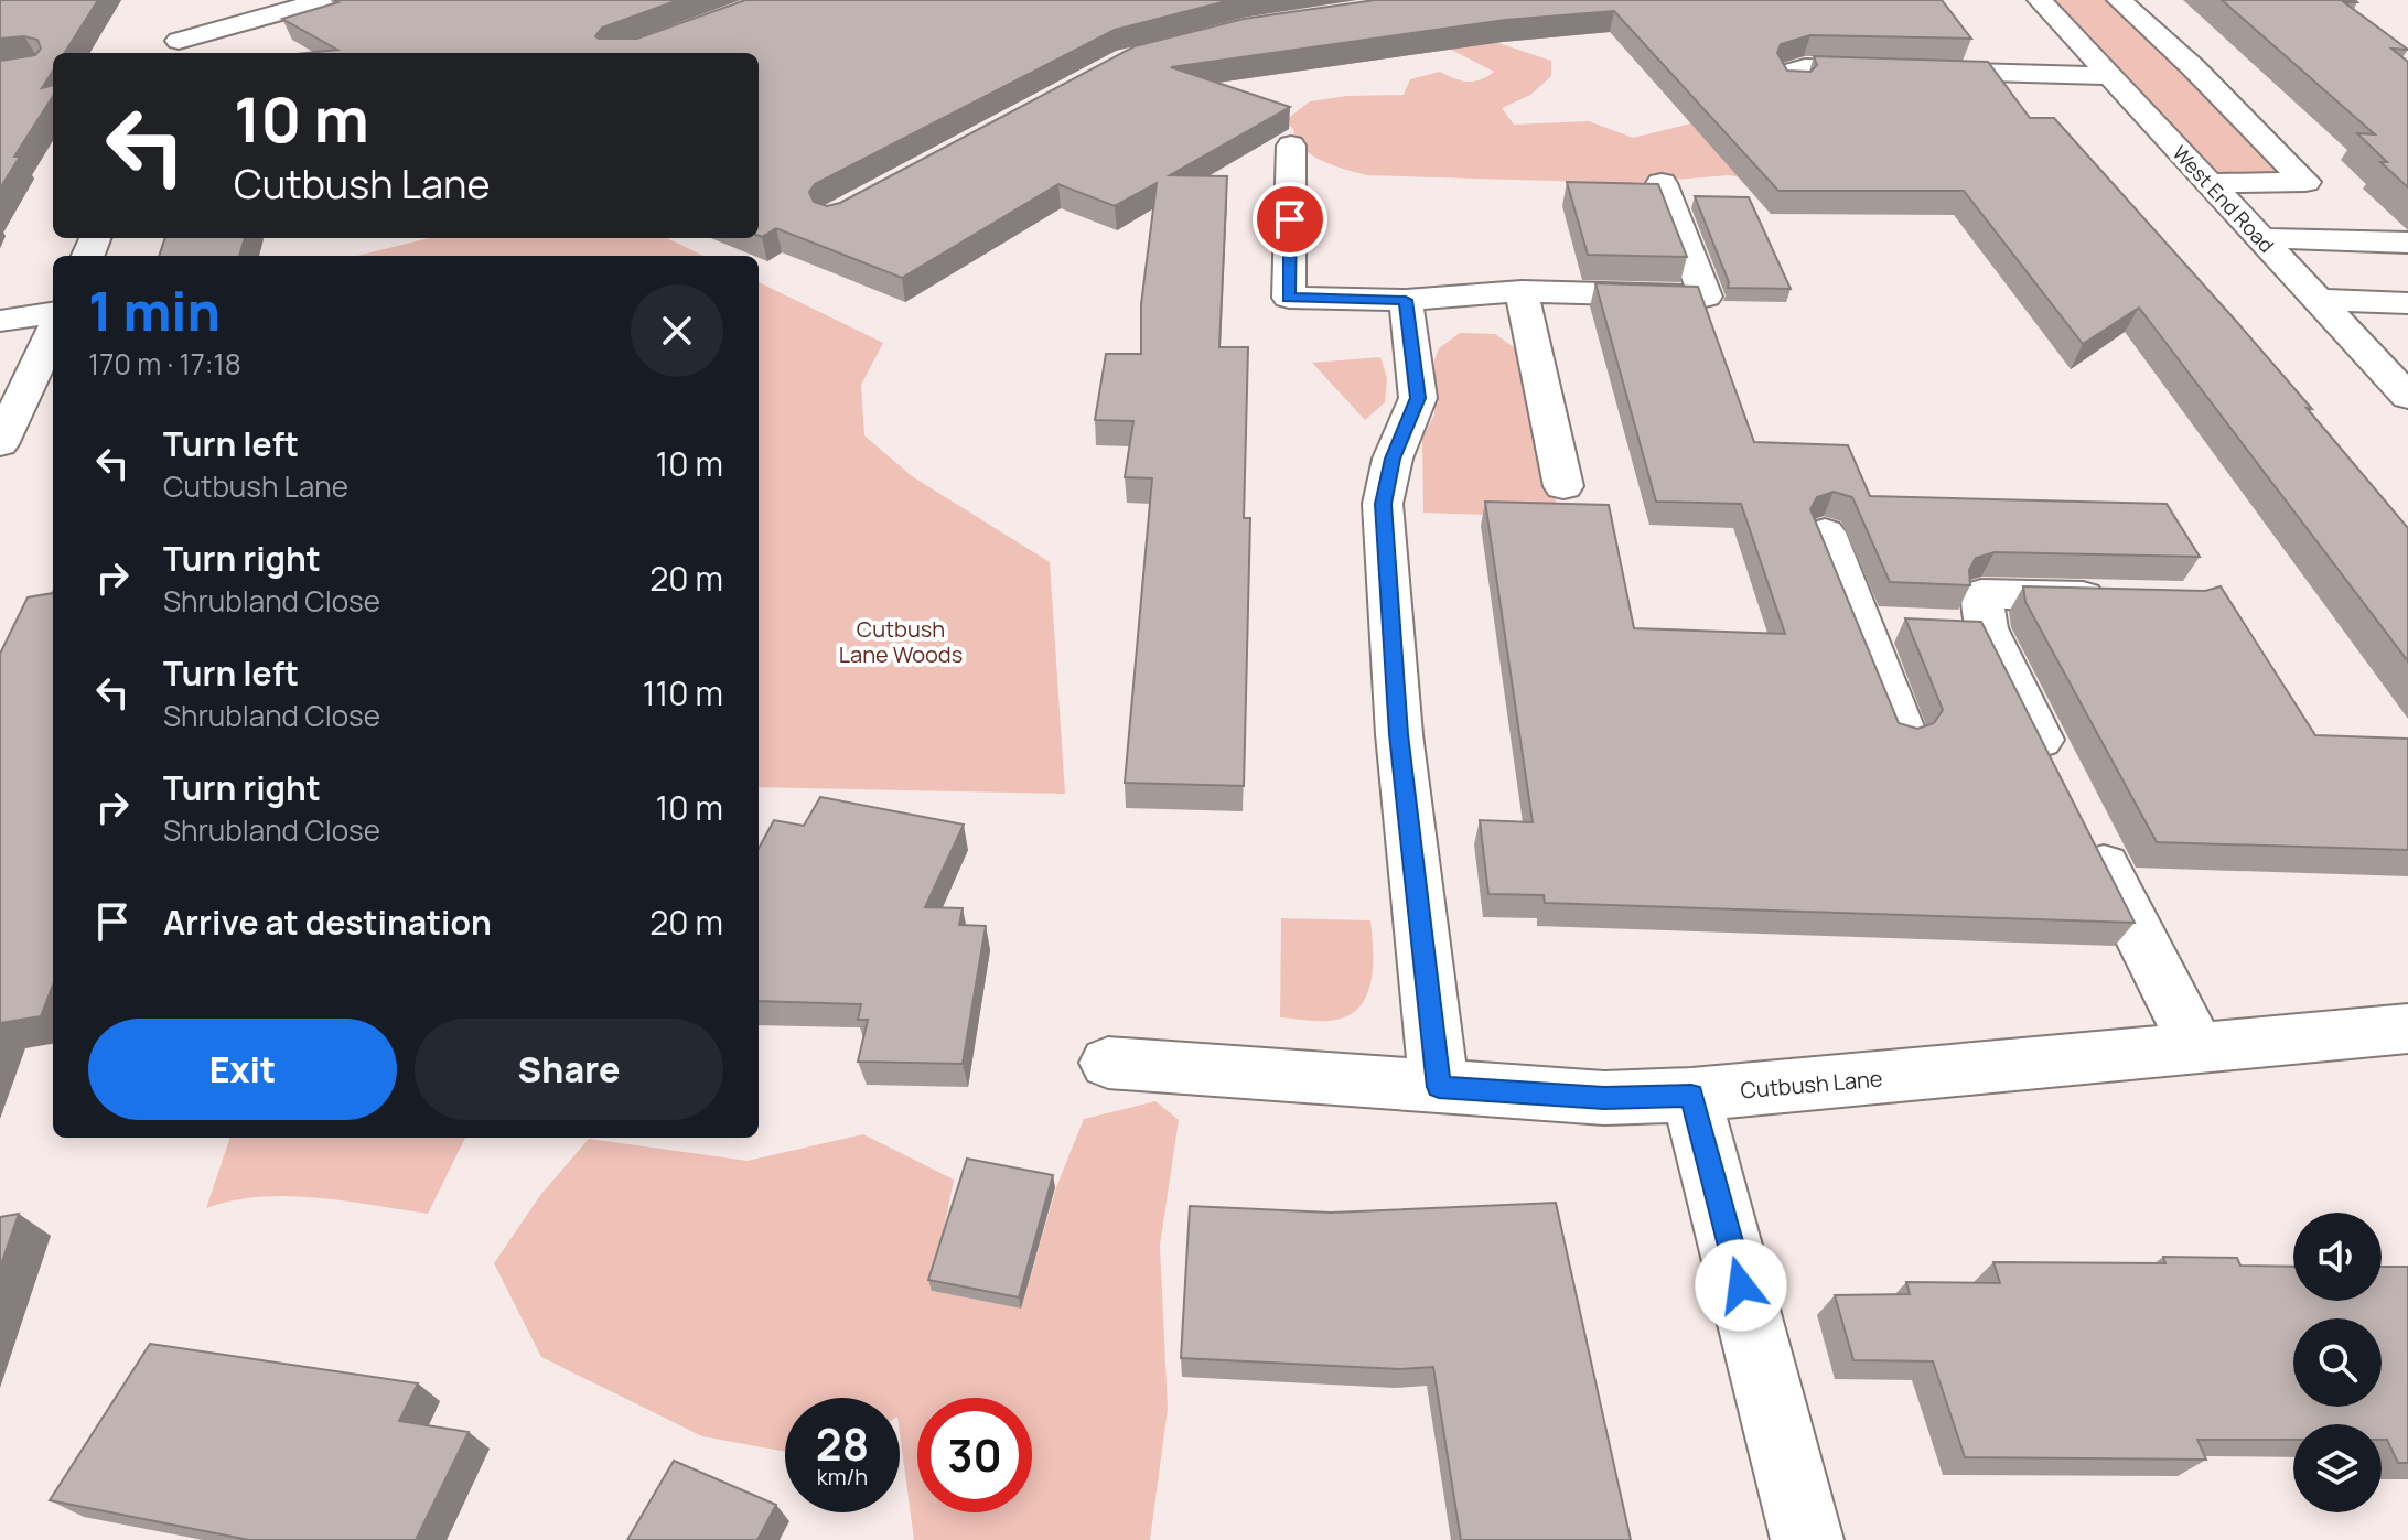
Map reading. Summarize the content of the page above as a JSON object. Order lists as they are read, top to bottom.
{
  "streets": {
    "street": ["West End Road", "Cutbush Lane"]
  },
  "parks": ["Cutbush Lane Woods"],
  "page": {
    "turn": ["10 m", "Cutbush Lane"],
    "heading": ["1 min", "170 m · 17:18"],
    "list": [
      {
        "name": "Turn left",
        "note": "Cutbush Lane",
        "value": "10 m"
      },
      {
        "name": "Turn right",
        "note": "Shrubland Close",
        "value": "20 m"
      },
      {
        "name": "Turn left",
        "note": "Shrubland Close",
        "value": "110 m"
      },
      {
        "name": "Turn right",
        "note": "Shrubland Close",
        "value": "10 m"
      },
      {
        "name": "Arrive at destination",
        "value": "20 m"
      }
    ],
    "buttons": ["Exit", "Share"],
    "speed": "28 km/h",
    "limit": "30"
  }
}
